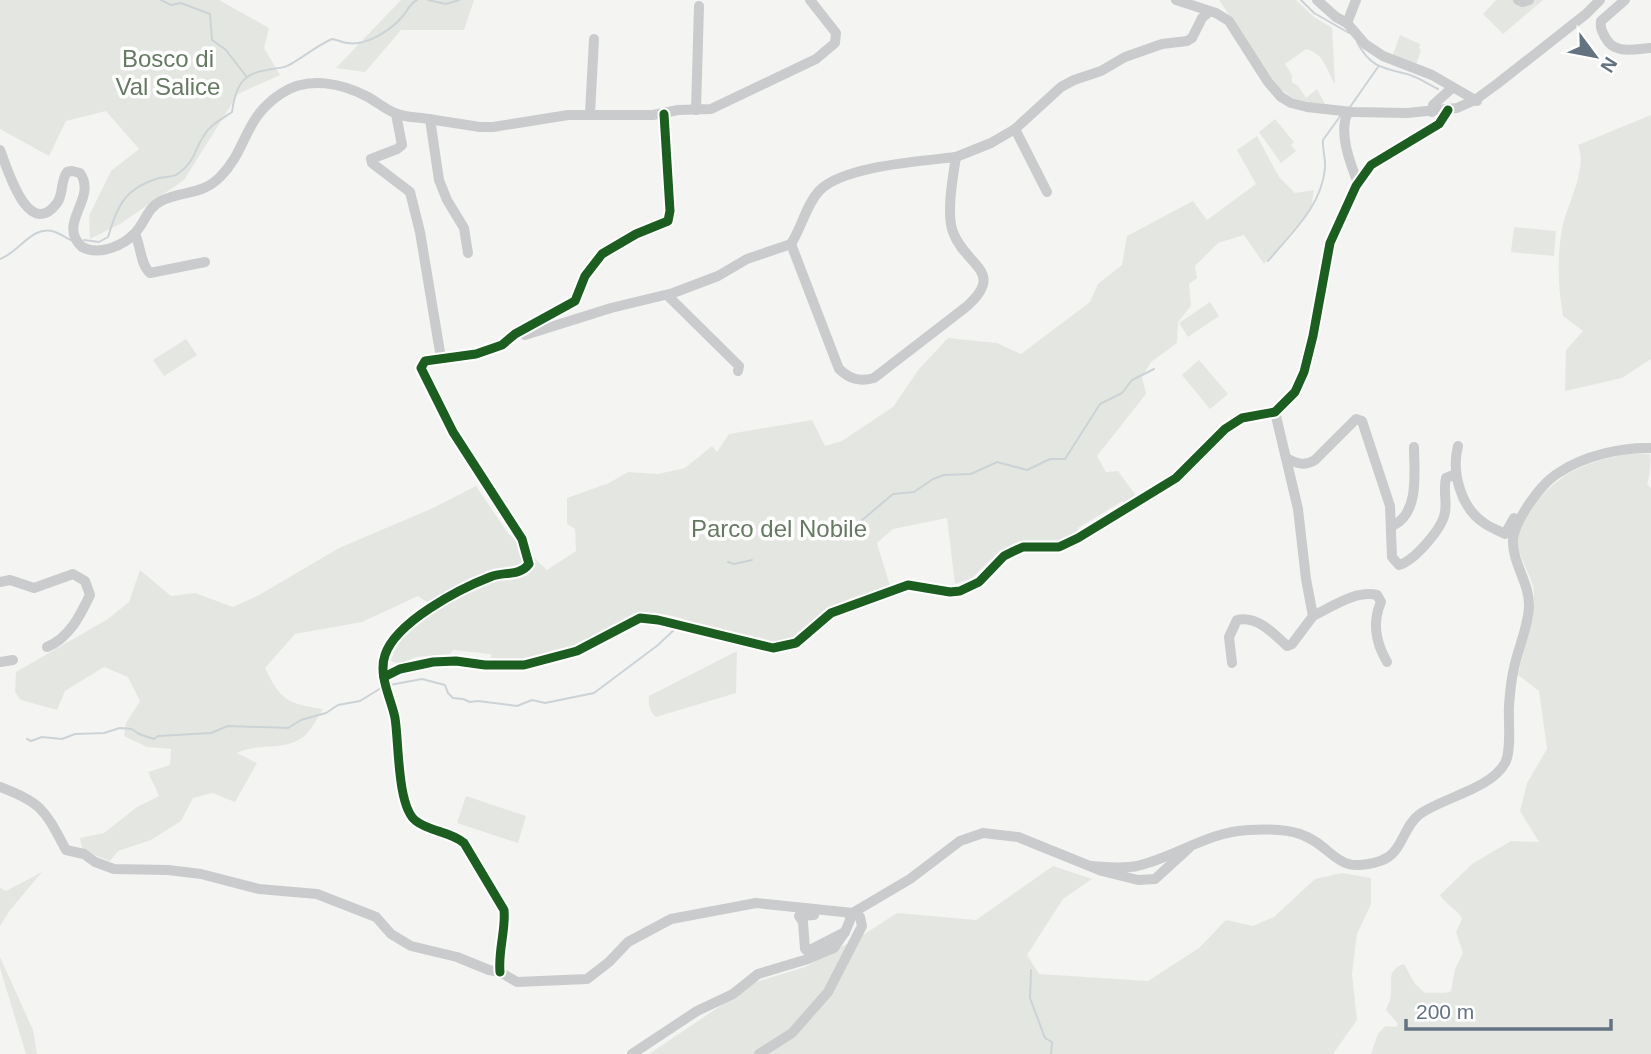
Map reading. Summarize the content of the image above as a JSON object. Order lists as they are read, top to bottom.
{
  "parks": ["Bosco di Val Salice", "Parco del Nobile"],
  "scale_bar": "200 m",
  "north": "bottom right"
}
